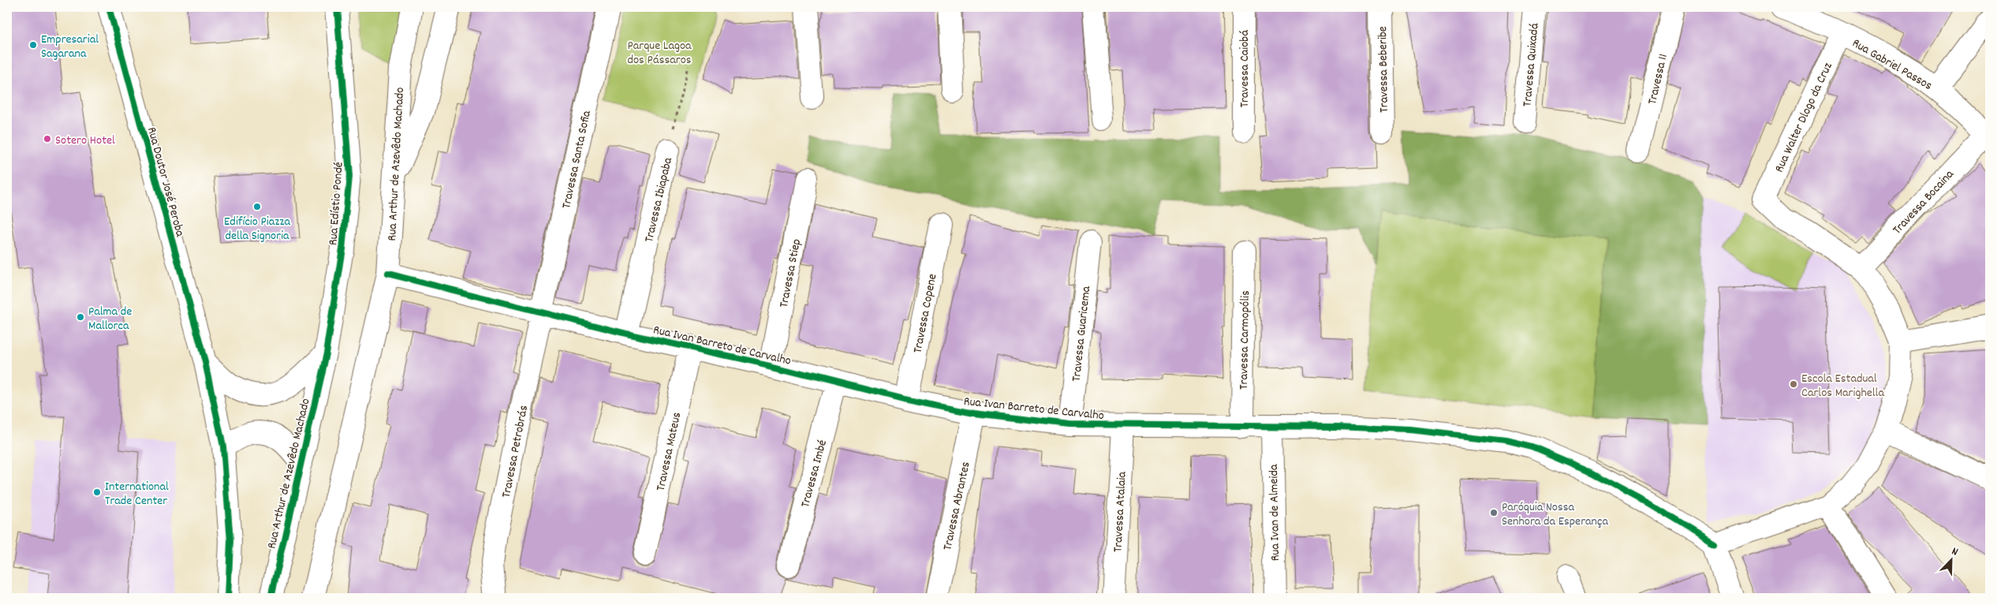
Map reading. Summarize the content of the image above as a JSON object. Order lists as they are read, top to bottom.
{
  "streets": {
    "street": [
      "Rua Gabriel Passos",
      "Travessa Quixadá",
      "Travessa Caiobá",
      "Travessa Beberibe",
      "Travessa 11",
      "Rua Walter Dlogo da Cruz",
      "Travessa Santa Sofia",
      "Rua Arthur de Azevêdo Machado",
      "Rua Doutor José Peroba",
      "Travessa Ibiapaba",
      "Travessa Bocaina",
      "Rua Edístio Pondé",
      "Travessa Stiep",
      "Travessa Copene",
      "Travessa Guaricema",
      "Travessa Carmopólis",
      "Rua Ivan Barreto de Carvalho",
      "Travessa Petrobrás",
      "Travessa Mateus",
      "Travessa Imbé",
      "Travessa Abrantes",
      "Travessa Atalaia",
      "Rua Ivan de Almeida"
    ]
  },
  "crossings": [
    ["Rua Gabriel Passos", "Rua Walter Dlogo da Cruz"],
    ["Rua Gabriel Passos", "Travessa Bocaina"],
    ["Rua Walter Dlogo da Cruz", "Travessa Bocaina"],
    ["Travessa Santa Sofia", "Rua Ivan Barreto de Carvalho"],
    ["Travessa Santa Sofia", "Travessa Petrobrás"],
    ["Rua Arthur de Azevêdo Machado", "Rua Edístio Pondé"],
    ["Rua Arthur de Azevêdo Machado", "Rua Ivan Barreto de Carvalho"],
    ["Travessa Ibiapaba", "Rua Ivan Barreto de Carvalho"],
    ["Travessa Stiep", "Rua Ivan Barreto de Carvalho"],
    ["Travessa Copene", "Rua Ivan Barreto de Carvalho"],
    ["Travessa Guaricema", "Rua Ivan Barreto de Carvalho"],
    ["Travessa Carmopólis", "Rua Ivan Barreto de Carvalho"],
    ["Rua Ivan Barreto de Carvalho", "Travessa Petrobrás"],
    ["Rua Ivan Barreto de Carvalho", "Travessa Mateus"],
    ["Rua Ivan Barreto de Carvalho", "Travessa Imbé"],
    ["Rua Ivan Barreto de Carvalho", "Travessa Abrantes"],
    ["Rua Ivan Barreto de Carvalho", "Travessa Atalaia"],
    ["Rua Ivan Barreto de Carvalho", "Rua Ivan de Almeida"]
  ],
  "parks": ["Parque Lagoa dos Pássaros"],
  "places": [
    "Empresarial Sagarana",
    "Sotero Hotel",
    "Edifício Piazza della Signoria",
    "Palma de Mallorca",
    "Escola Estadual Carlos Marighella",
    "International Trade Center",
    "Paróquia Nossa Senhora da Esperança"
  ],
  "north": "top right"
}
